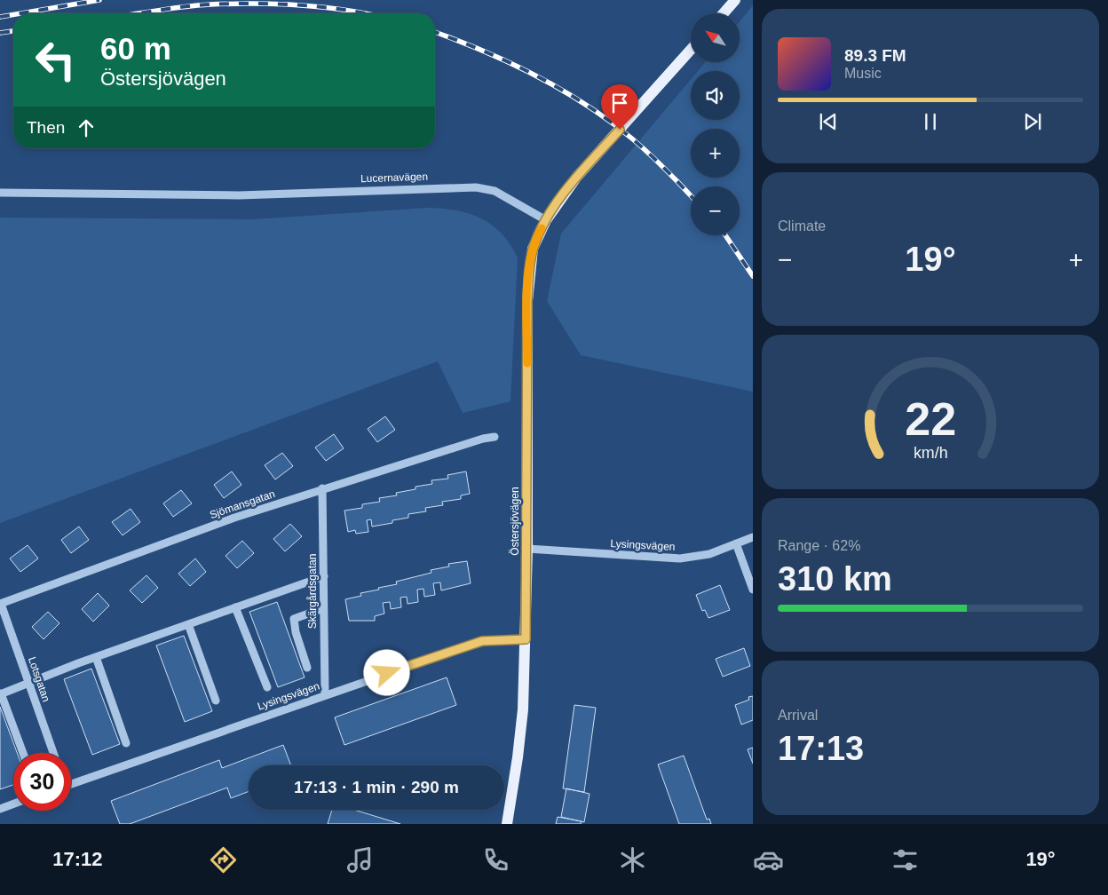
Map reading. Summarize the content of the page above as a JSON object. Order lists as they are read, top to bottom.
{
  "streets": {
    "main road": ["Östersjövägen"],
    "street": [
      "Lucernavägen",
      "Sjömansgatan",
      "Lysingsvägen",
      "Skärgårdsgatan",
      "Lotsgatan"
    ]
  },
  "crossings": [
    ["Lucernavägen", "Östersjövägen"],
    ["Sjömansgatan", "Skärgårdsgatan"],
    ["Sjömansgatan", "Lotsgatan"],
    ["Östersjövägen", "Lysingsvägen"],
    ["Lysingsvägen", "Skärgårdsgatan"]
  ],
  "north": "top left",
  "page": {
    "map_buttons": ["+", "−"],
    "turn": ["60 m", "Östersjövägen"],
    "song": ["89.3 FM", "Music"],
    "then": "Then",
    "tile": [
      "Climate",
      ["Range · 62%", "310 km"],
      ["Arrival", "17:13"]
    ],
    "heat": ["−", "19°", "+"],
    "limit": "30",
    "trip": "17:13 · 1 min · 290 m",
    "tabs": ["17:12", "19°"],
    "gauge": ["22", "km/h"]
  }
}
